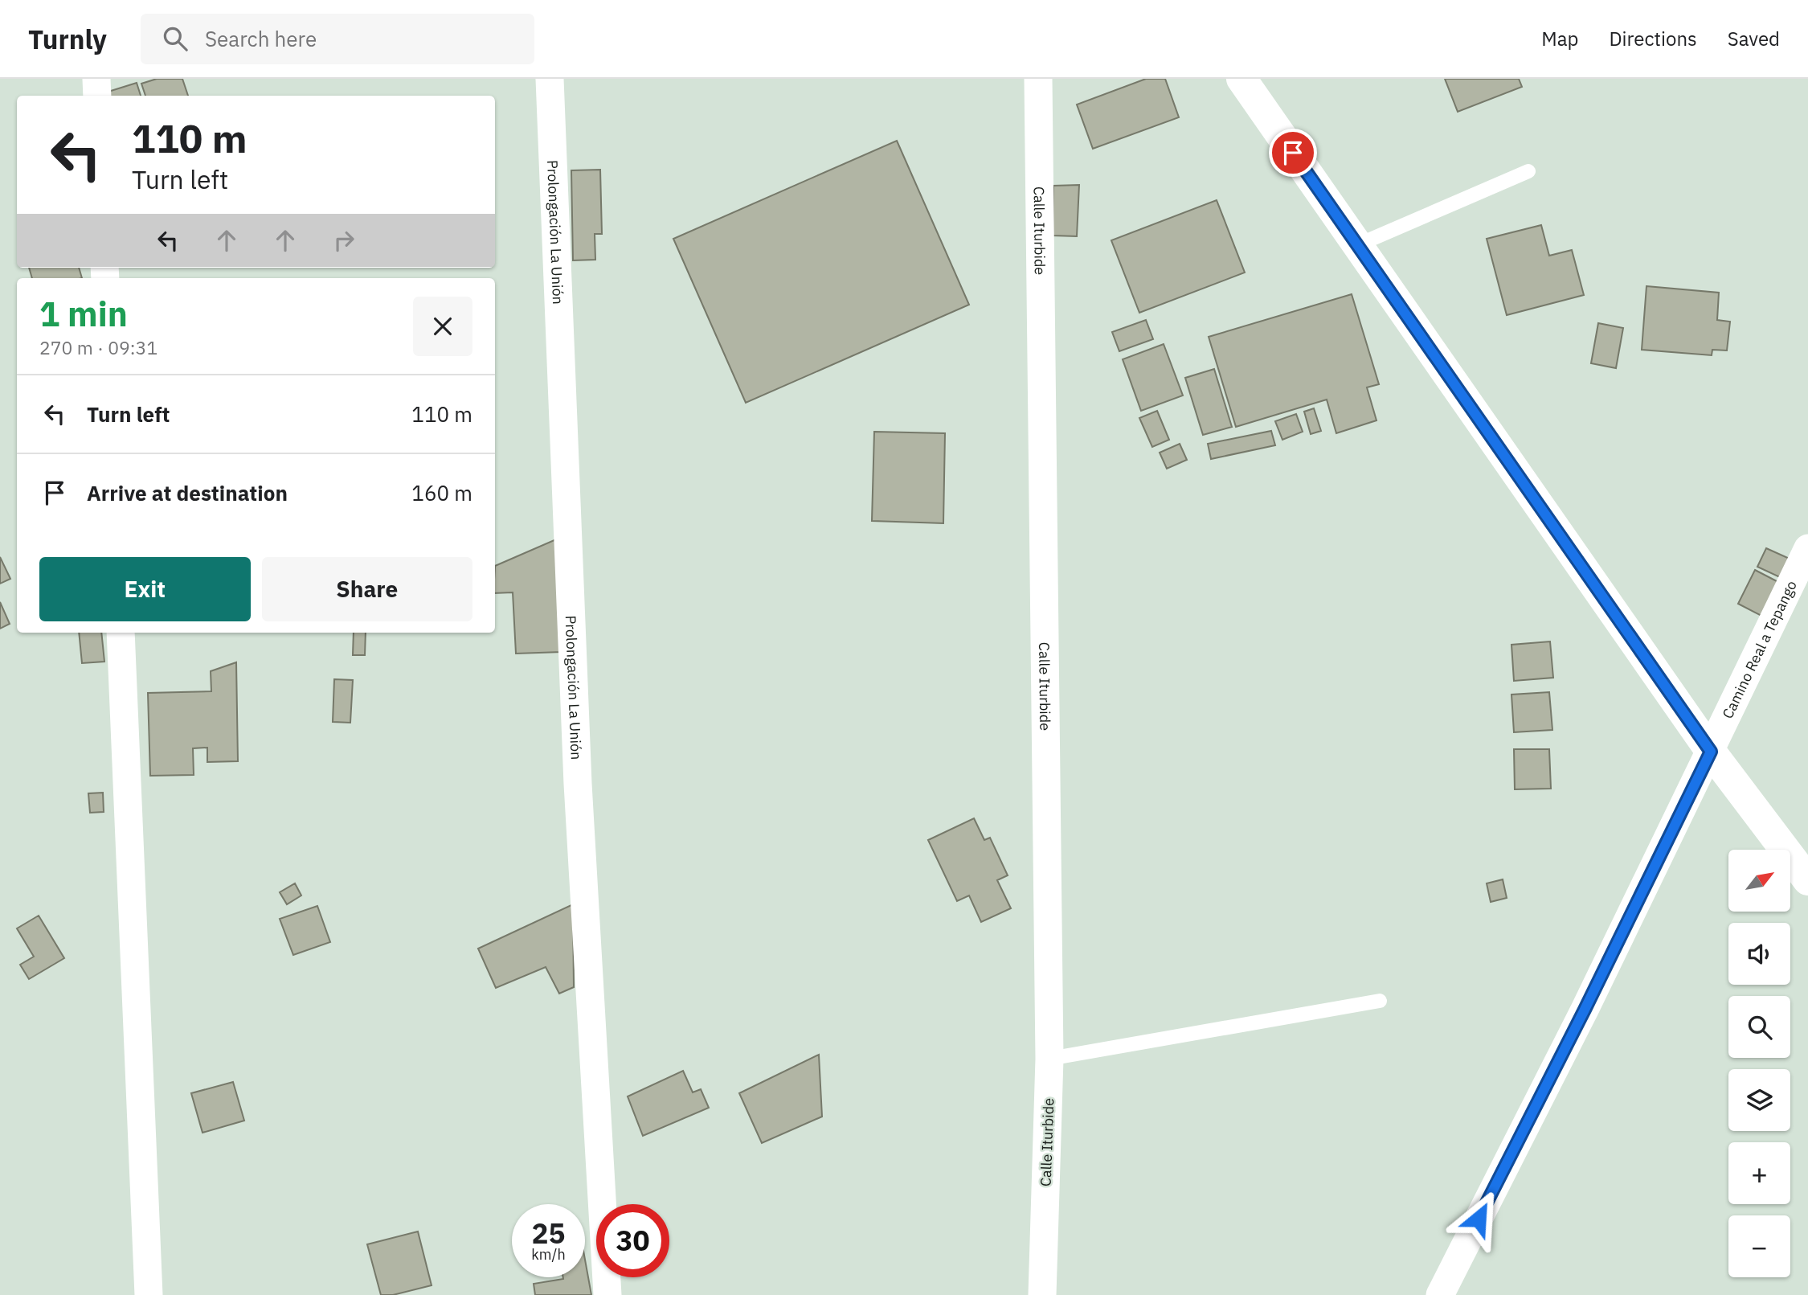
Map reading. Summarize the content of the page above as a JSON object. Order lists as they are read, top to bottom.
{
  "streets": {
    "street": ["Prolongación La Unión", "Calle Iturbide", "Camino Real a Tepango"]
  },
  "north": "top right",
  "page": {
    "header": "Turnly",
    "search": "Search here",
    "nav": ["Map", "Directions", "Saved"],
    "turn": ["110 m", "Turn left"],
    "heading": ["1 min", "270 m · 09:31"],
    "list": [
      {
        "name": "Turn left",
        "value": "110 m"
      },
      {
        "name": "Arrive at destination",
        "value": "160 m"
      }
    ],
    "buttons": ["Exit", "Share"],
    "map_buttons": ["+", "−"],
    "speed": "25 km/h",
    "limit": "30"
  }
}
